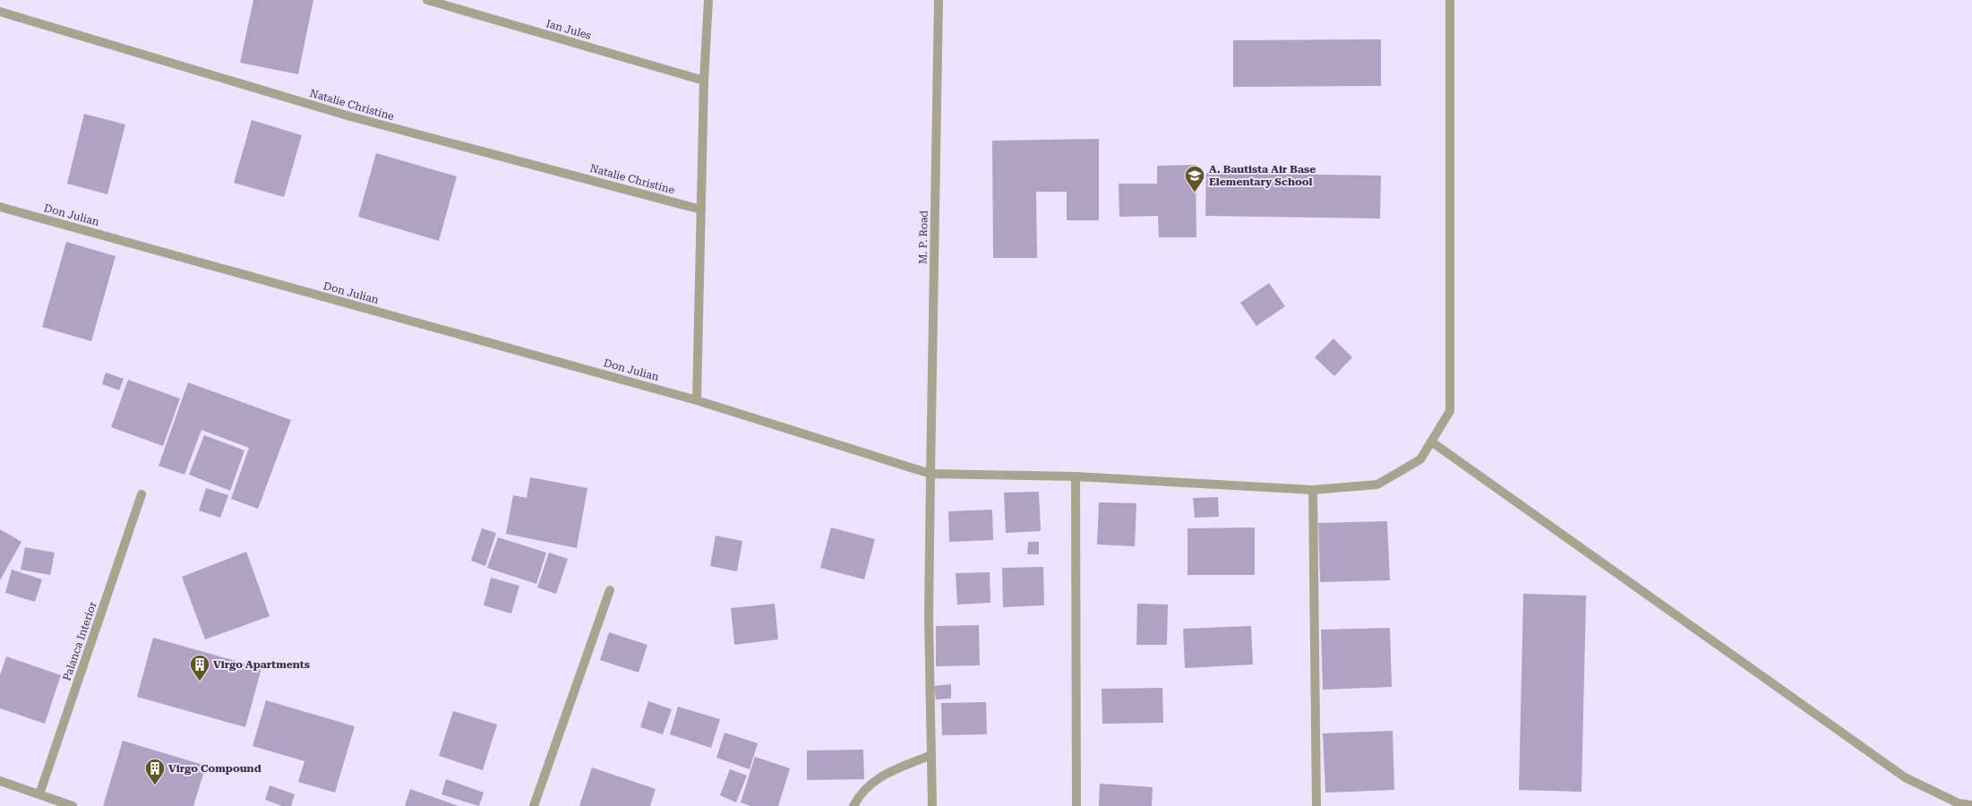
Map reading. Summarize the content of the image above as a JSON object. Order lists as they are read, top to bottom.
{
  "streets": {
    "street": [
      "Ian Jules",
      "Natalie Christine",
      "Don Julian",
      "M. P. Road",
      "Palanca Interior"
    ]
  },
  "crossings": [
    ["Don Julian", "M. P. Road"]
  ],
  "places": {
    "school or university": ["A. Bautista Air Base Elementary School"],
    "building": ["Virgo Apartments", "Virgo Compound"]
  }
}
